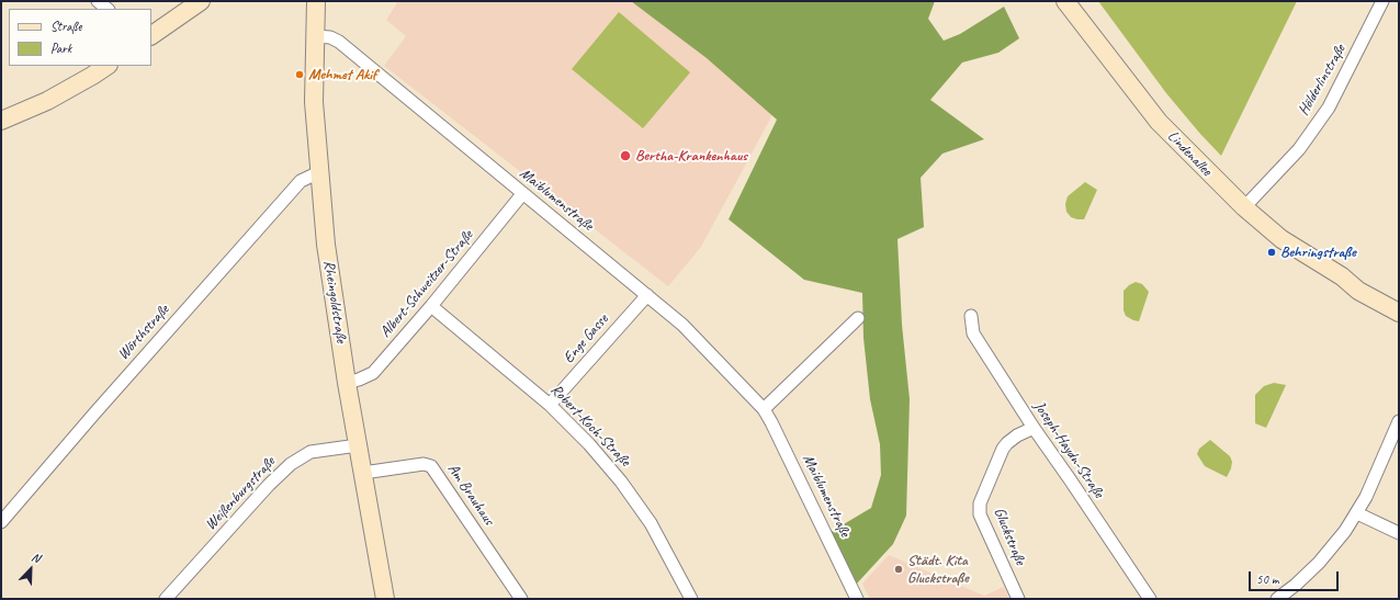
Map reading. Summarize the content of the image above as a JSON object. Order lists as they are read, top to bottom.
{
  "streets": {
    "street": [
      "Hölderlinstraße",
      "Lindenallee",
      "Maiblumenstraße",
      "Albert-Schweitzer-Straße",
      "Rheingoldstraße",
      "Wörthstraße",
      "Enge Gasse",
      "Robert-Koch-Straße",
      "Joseph-Haydn-Straße",
      "Weißenburgstraße",
      "Am Brauhaus",
      "Gluckstraße"
    ]
  },
  "crossings": [
    ["Hölderlinstraße", "Lindenallee"],
    ["Maiblumenstraße", "Albert-Schweitzer-Straße"],
    ["Maiblumenstraße", "Rheingoldstraße"],
    ["Maiblumenstraße", "Enge Gasse"],
    ["Albert-Schweitzer-Straße", "Rheingoldstraße"],
    ["Albert-Schweitzer-Straße", "Robert-Koch-Straße"],
    ["Rheingoldstraße", "Wörthstraße"],
    ["Rheingoldstraße", "Weißenburgstraße"],
    ["Rheingoldstraße", "Am Brauhaus"],
    ["Enge Gasse", "Robert-Koch-Straße"],
    ["Joseph-Haydn-Straße", "Gluckstraße"]
  ],
  "places": [
    "Mehmet Akif",
    "Bertha-Krankenhaus",
    "Behringstraße",
    "Städt. Kita Gluckstraße"
  ],
  "legend": ["Straße", "Park"],
  "scale_bar": "50 m",
  "north": "top right"
}
